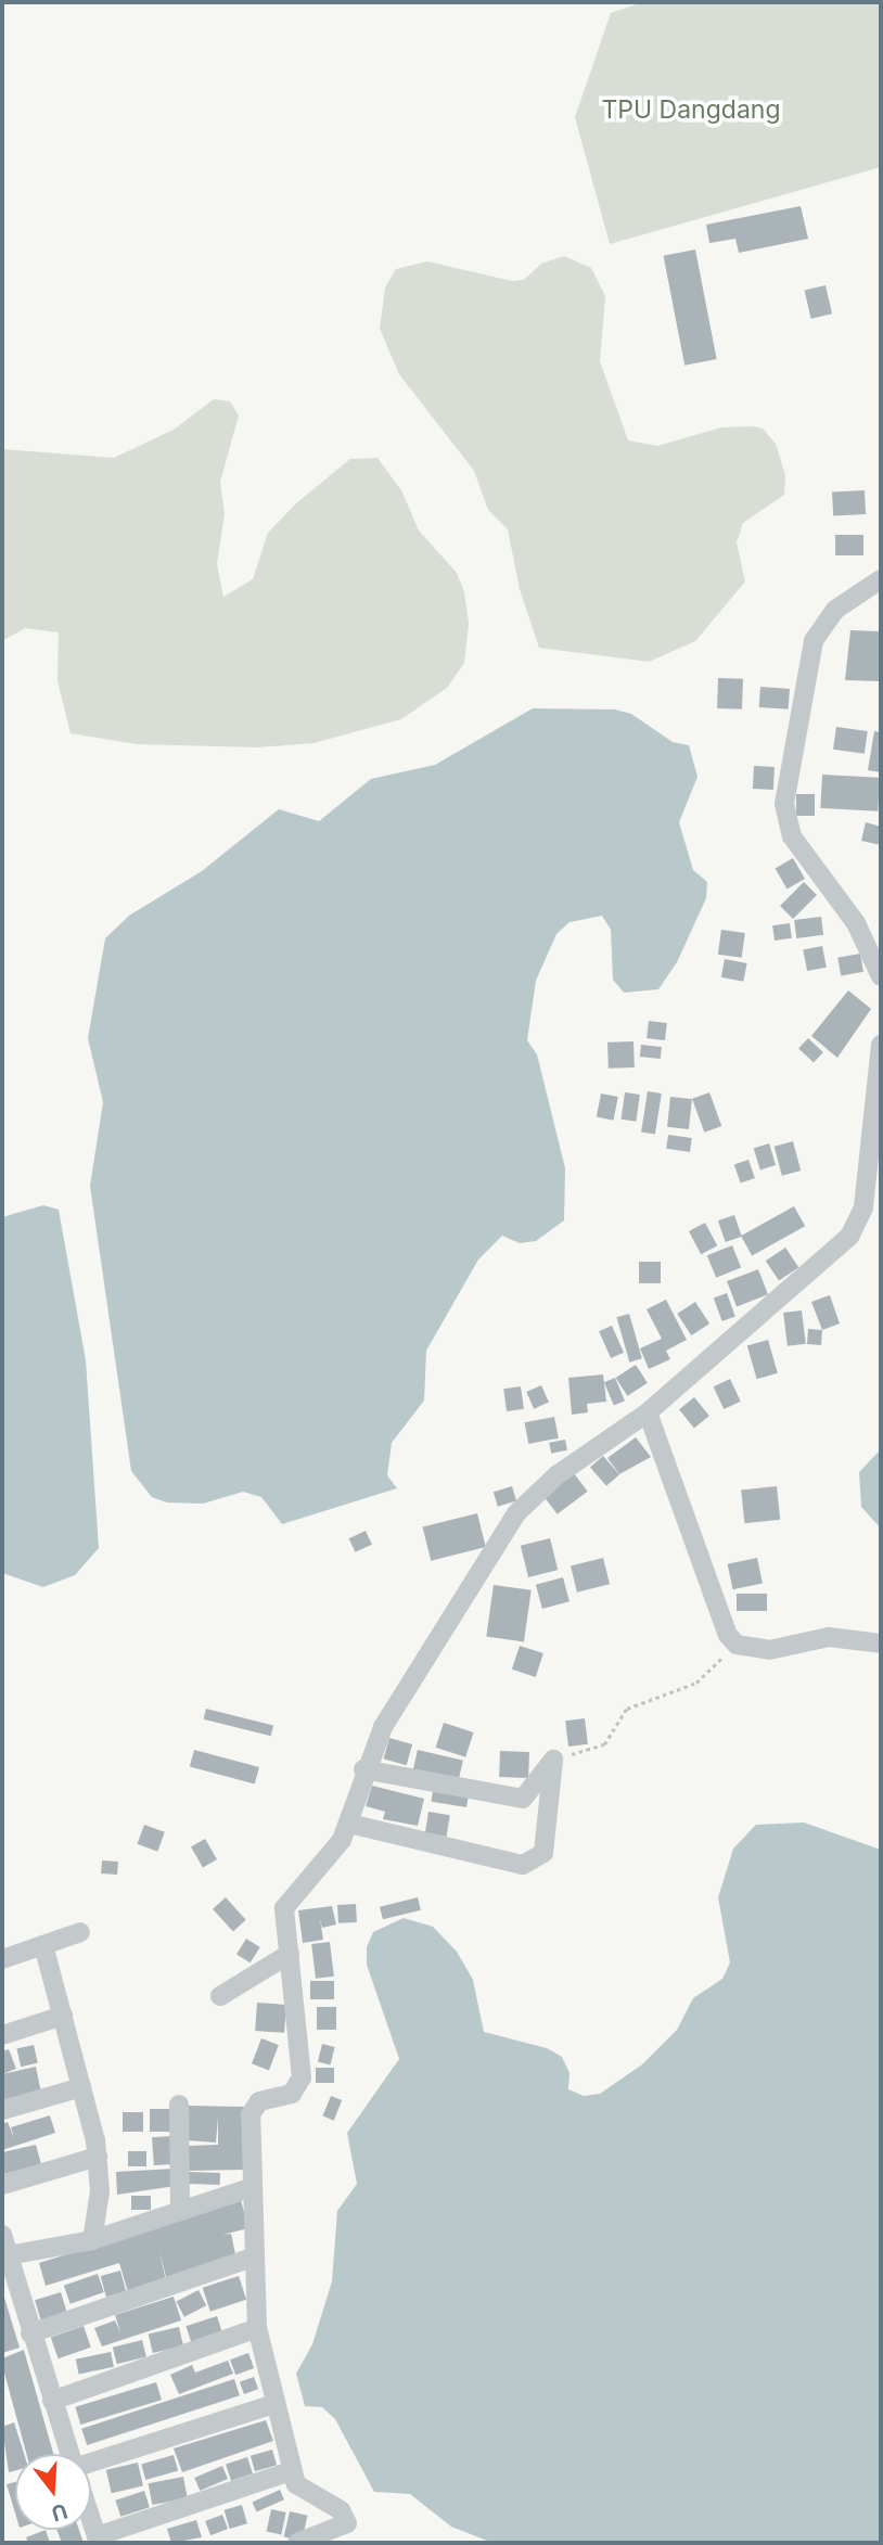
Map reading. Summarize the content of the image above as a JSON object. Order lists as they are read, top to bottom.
{
  "parks": ["TPU Dangdang"],
  "north": "bottom"
}
